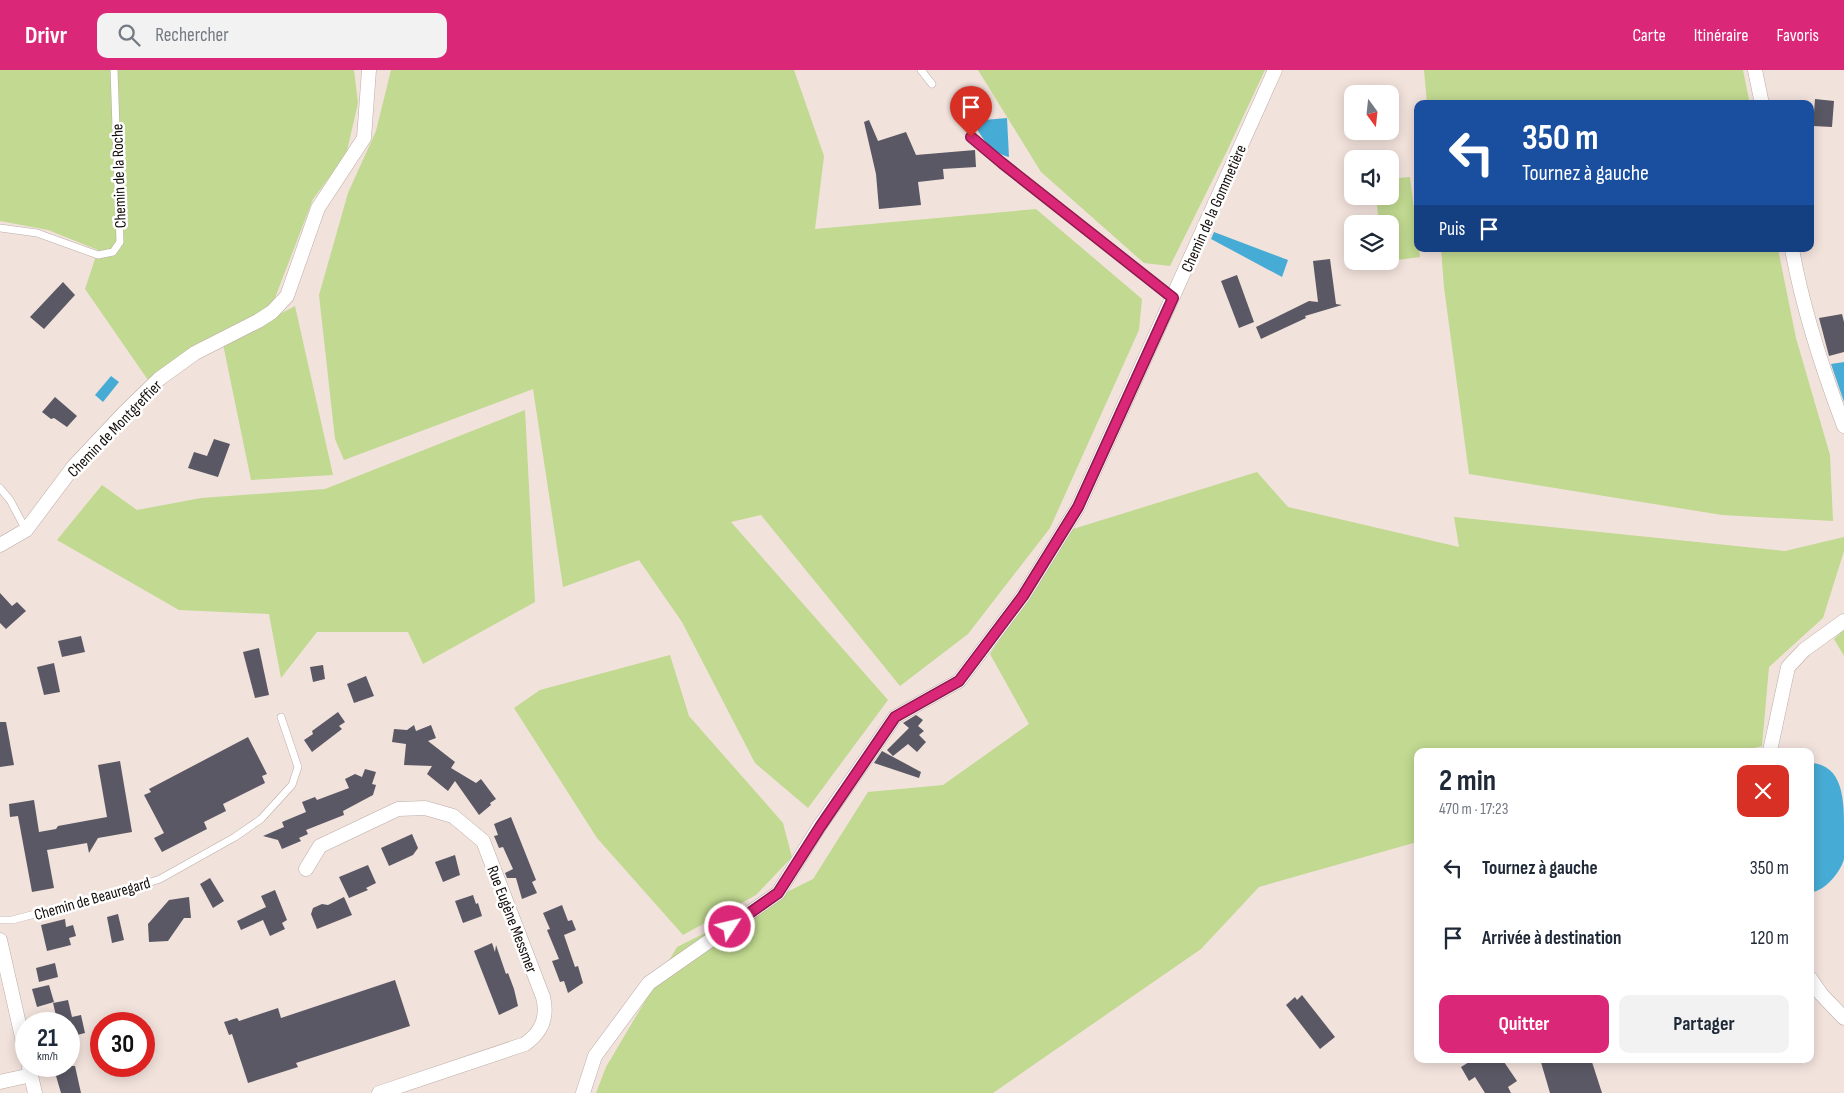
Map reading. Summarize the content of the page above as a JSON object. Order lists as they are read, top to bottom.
{
  "streets": {
    "street": ["Chemin de la Gommetière", "Chemin de Montgreffier", "Rue Eugène Messmer"],
    "lane": ["Chemin de la Roche", "Chemin de Beauregard"]
  },
  "north": "bottom",
  "page": {
    "header": "Drivr",
    "search": "Rechercher",
    "nav": ["Carte", "Itinéraire", "Favoris"],
    "turn": ["350 m", "Tournez à gauche"],
    "then": "Puis",
    "heading": ["2 min", "470 m · 17:23"],
    "list": [
      {
        "name": "Tournez à gauche",
        "value": "350 m"
      },
      {
        "name": "Arrivée à destination",
        "value": "120 m"
      }
    ],
    "buttons": ["Quitter", "Partager"],
    "speed": "21 km/h",
    "limit": "30"
  }
}
